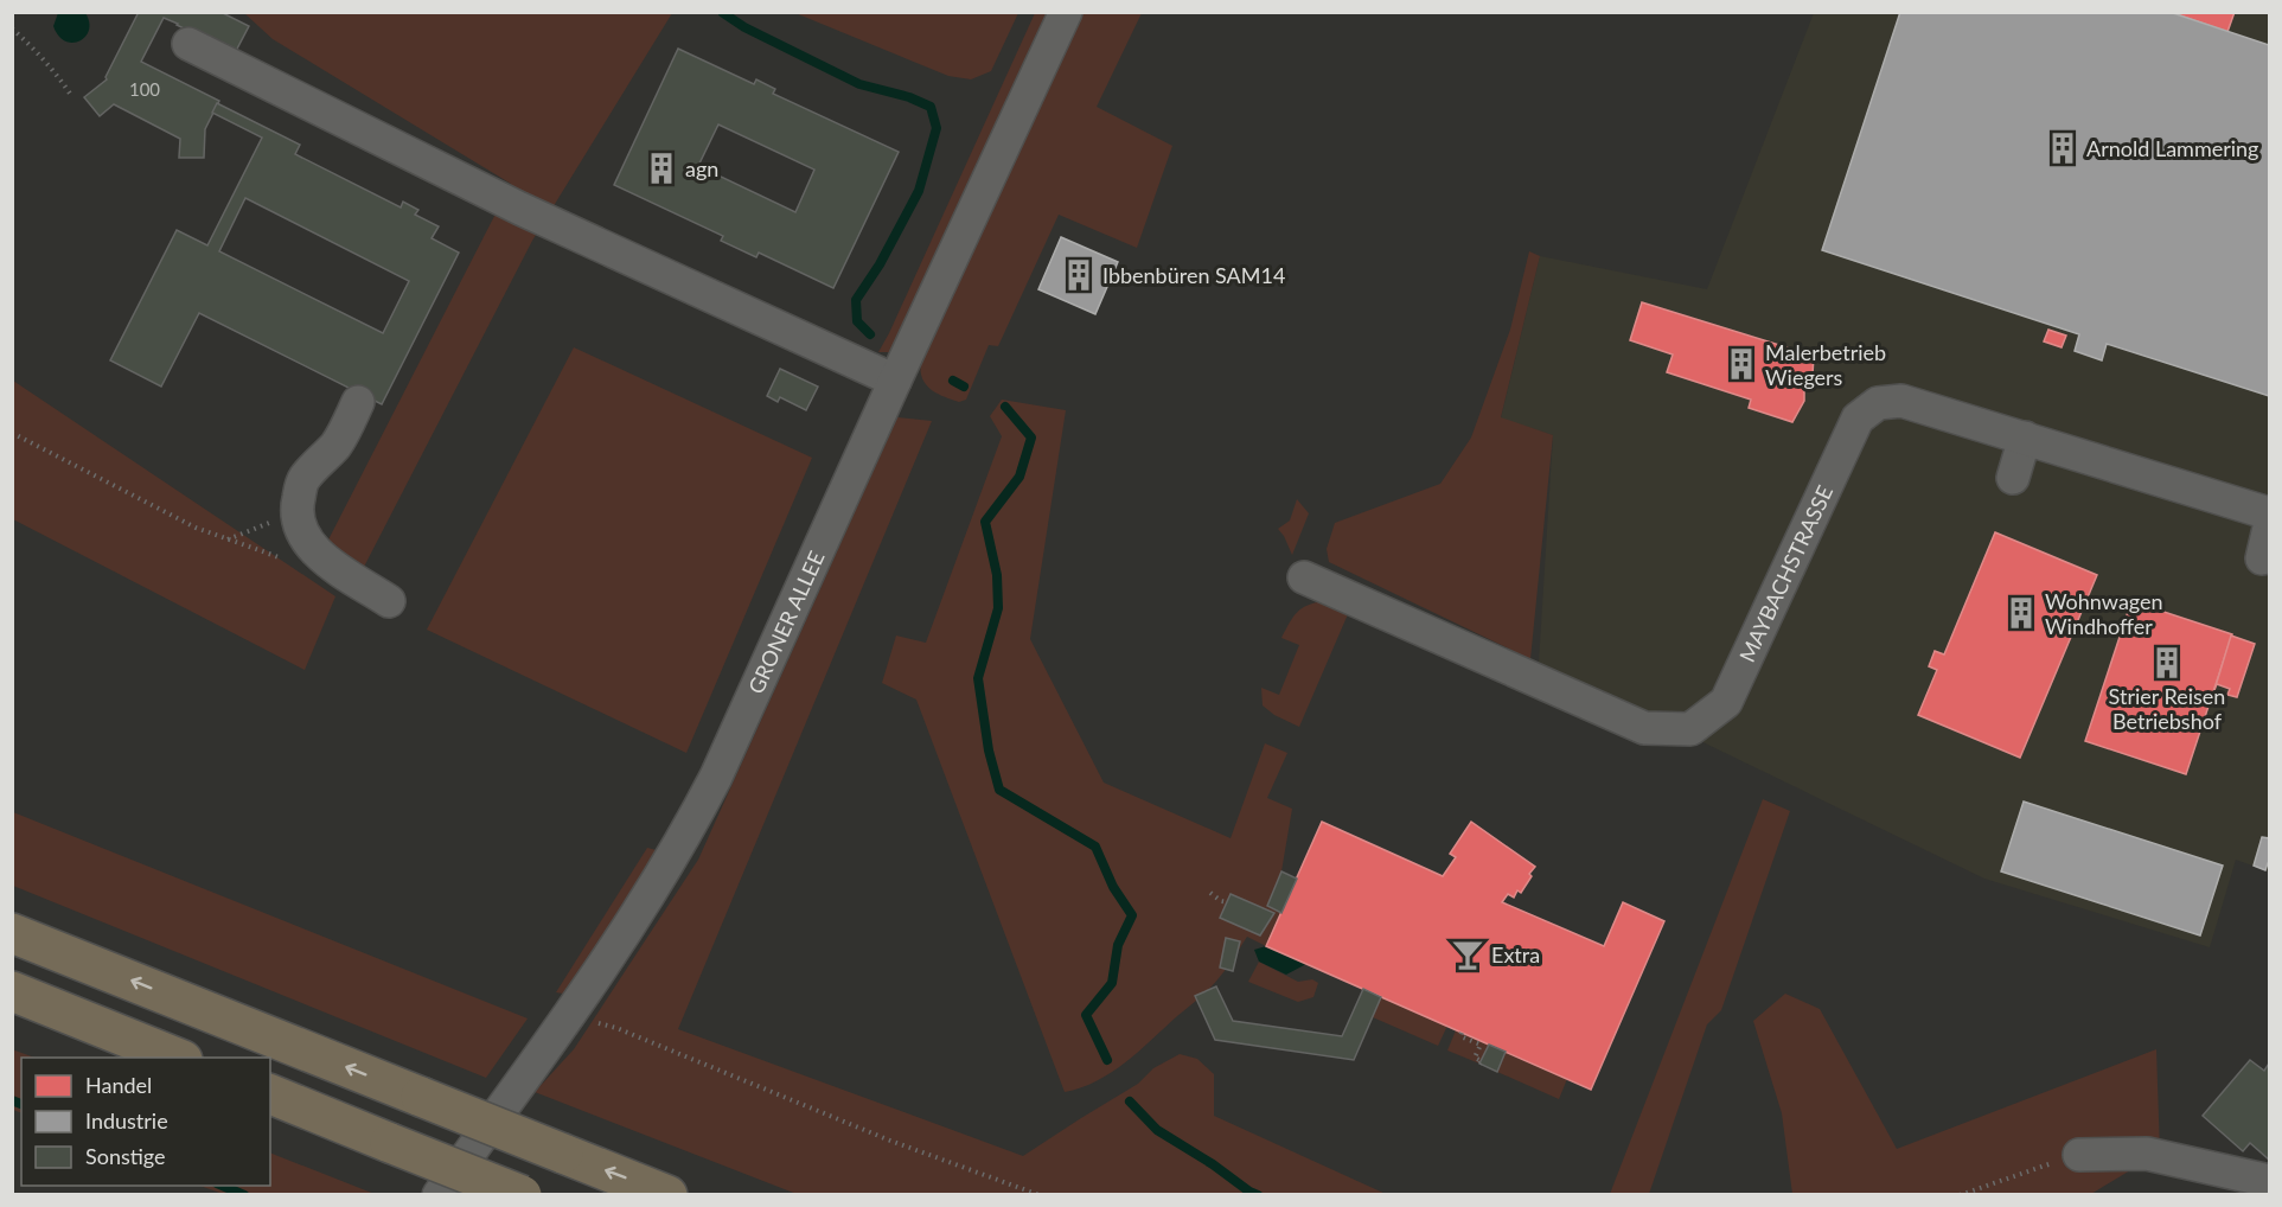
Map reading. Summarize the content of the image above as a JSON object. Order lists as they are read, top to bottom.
{
  "streets": {
    "street": ["MAYBACHSTRASSE", "GRONER ALLEE"]
  },
  "places": {
    "building": [
      "Arnold Lammering",
      "agn",
      "Ibbenbüren SAM14",
      "Malerbetrieb Wiegers",
      "Wohnwagen Windhoffer",
      "Strier Reisen Betriebshof"
    ],
    "bar": ["Extra"]
  },
  "house_numbers": ["100"],
  "legend": ["Handel", "Industrie", "Sonstige"]
}
